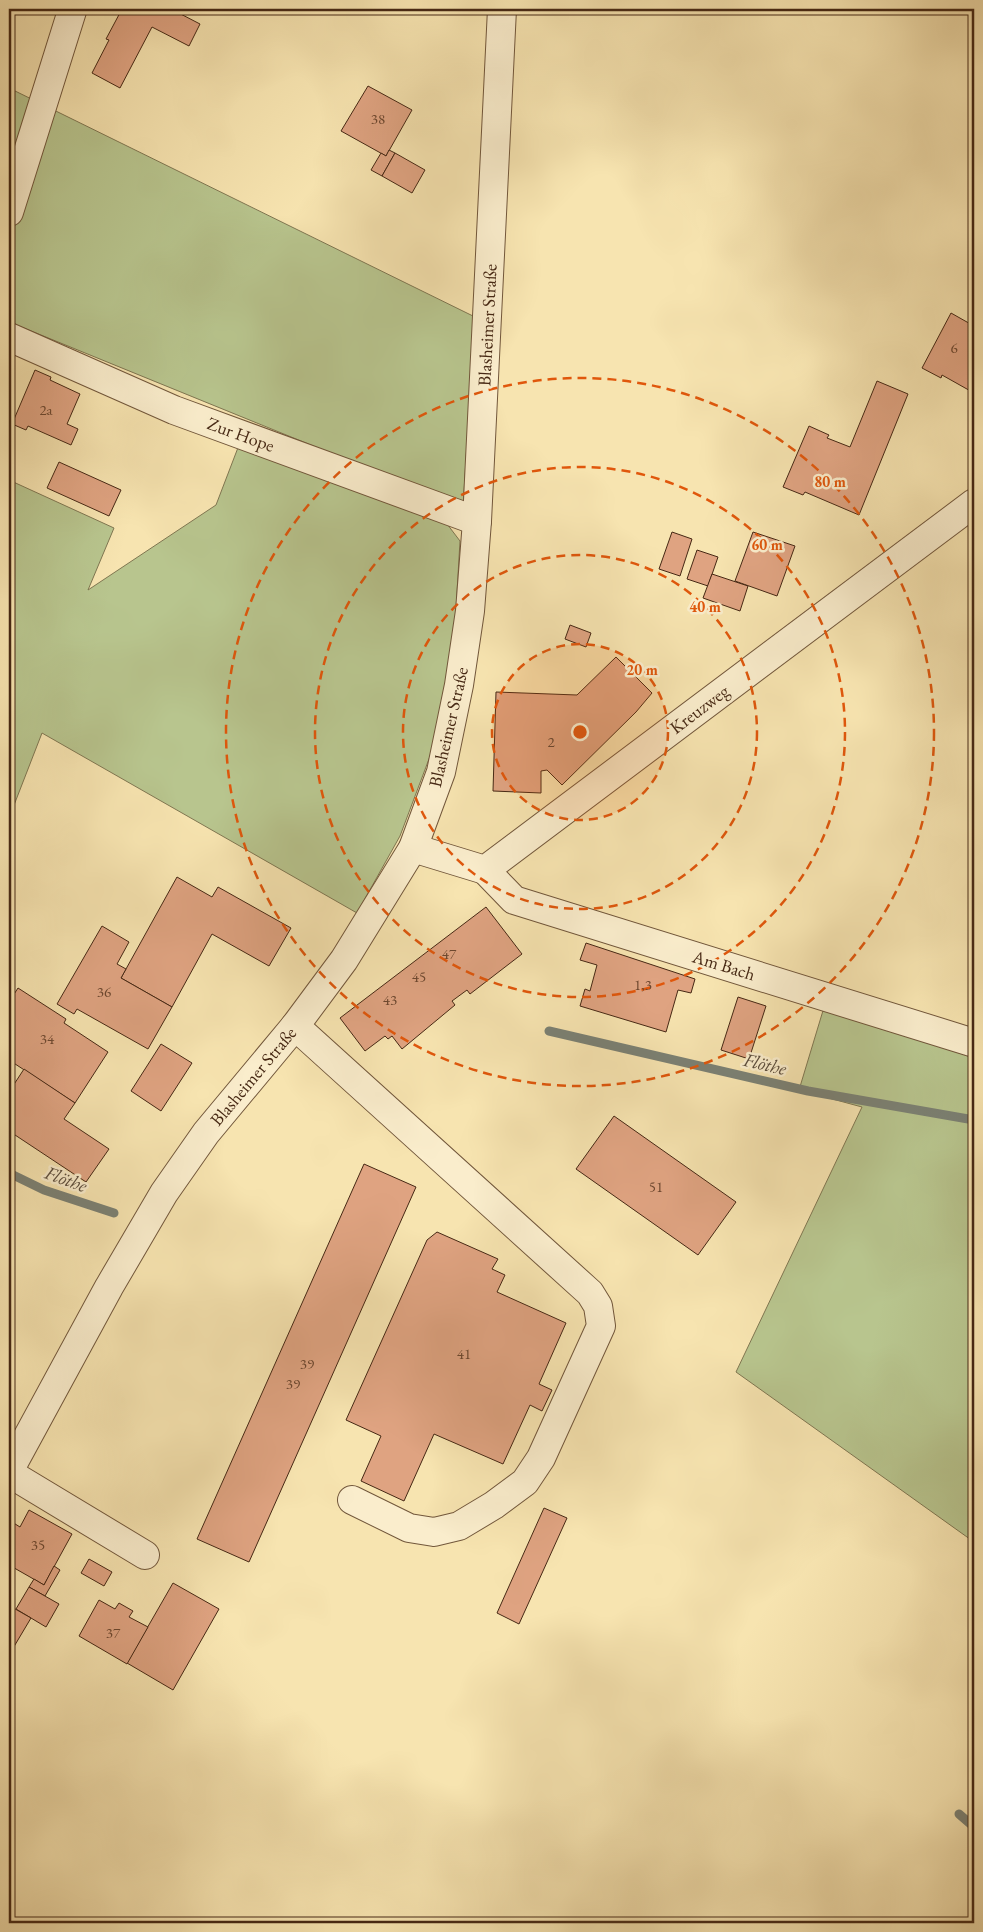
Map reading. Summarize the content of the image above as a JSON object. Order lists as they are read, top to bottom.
{
  "streets": {
    "street": [
      "Blasheimer Straße",
      "Zur Hope",
      "Kreuzweg",
      "Am Bach"
    ]
  },
  "crossings": [
    ["Blasheimer Straße", "Zur Hope"],
    ["Kreuzweg", "Am Bach"]
  ],
  "water": ["Flöthe"],
  "house_numbers": [
    "38",
    "6",
    "2a",
    "2",
    "47",
    "45",
    "1,3",
    "36",
    "43",
    "34",
    "51",
    "41",
    "39",
    "39",
    "35",
    "37"
  ],
  "rings": [
    "80 m",
    "60 m",
    "40 m",
    "20 m"
  ]
}
